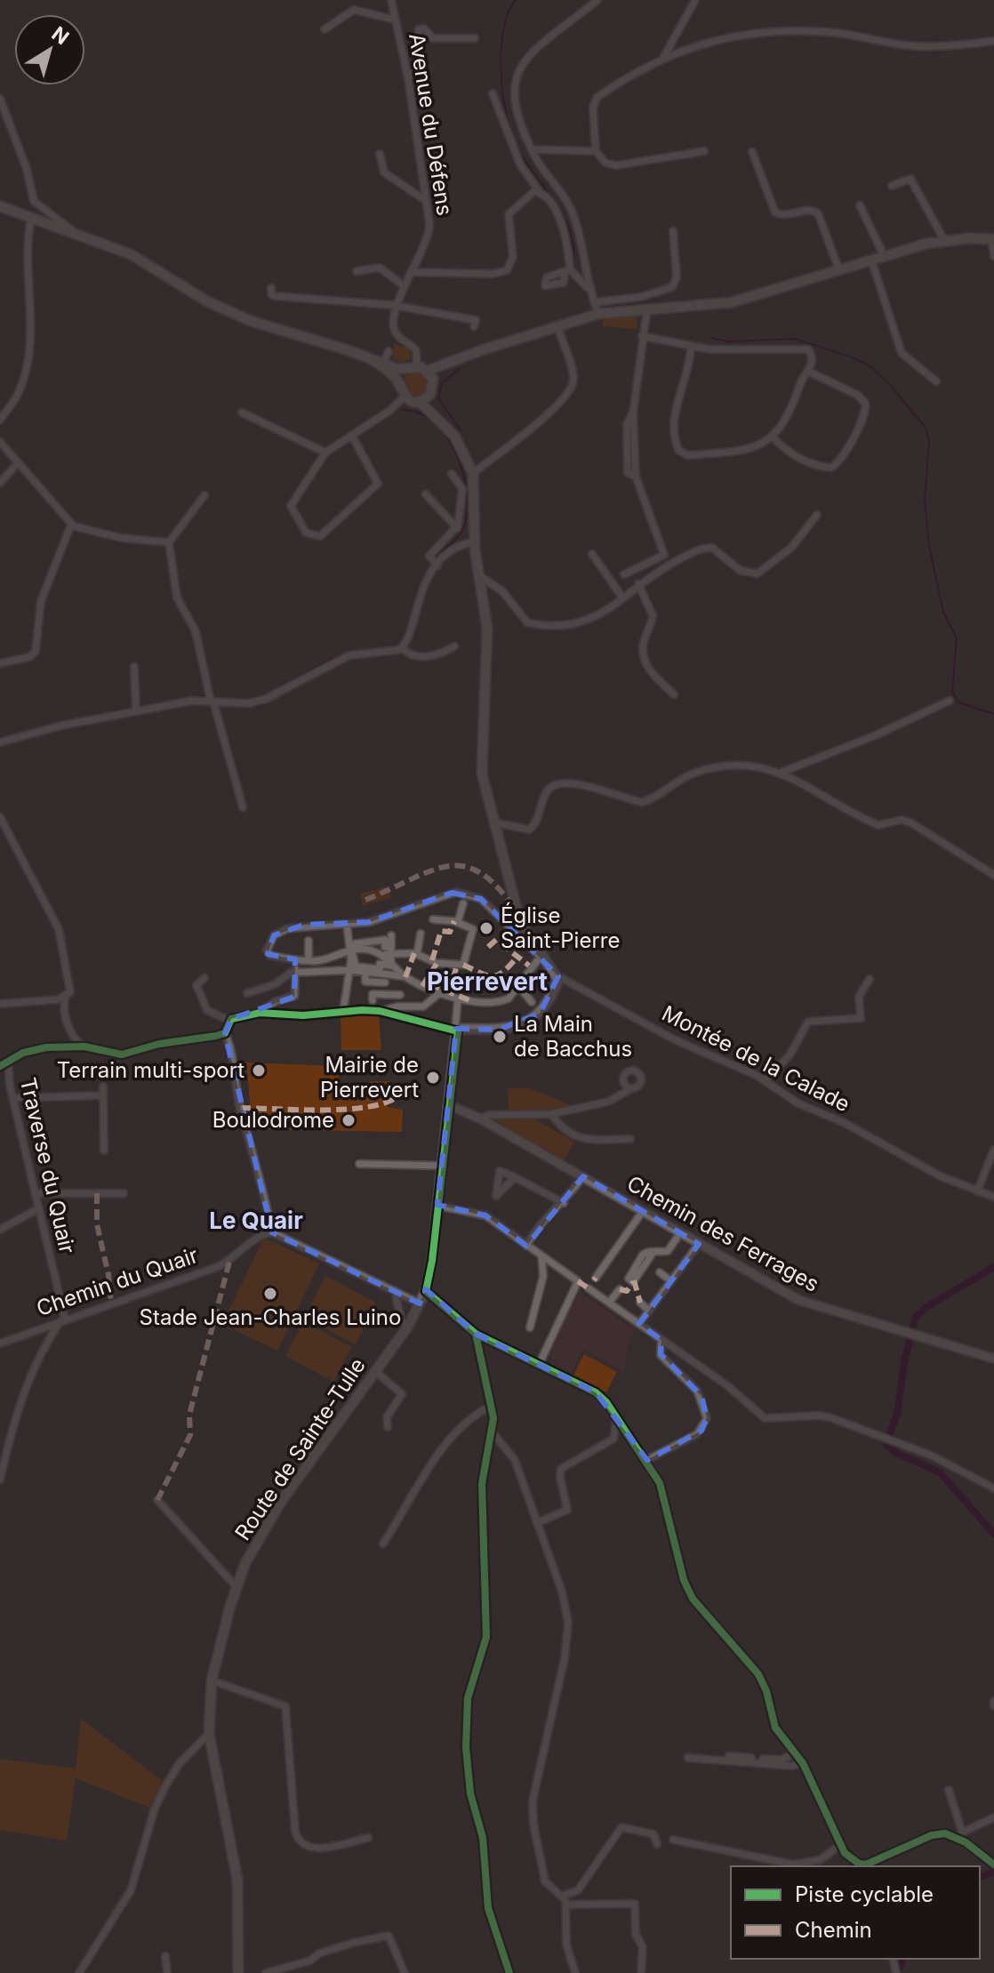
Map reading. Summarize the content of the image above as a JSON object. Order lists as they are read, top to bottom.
{
  "streets": {
    "main road": ["Route de Sainte-Tulle"],
    "street": [
      "Avenue du Défens",
      "Montée de la Calade",
      "Traverse du Quair",
      "Chemin des Ferrages",
      "Chemin du Quair"
    ]
  },
  "crossings": [
    ["Traverse du Quair", "Chemin du Quair"],
    ["Chemin des Ferrages", "Route de Sainte-Tulle"]
  ],
  "districts": ["Pierrevert", "Le Quair"],
  "places": [
    "Église Saint-Pierre",
    "La Main de Bacchus",
    "Terrain multi-sport",
    "Mairie de Pierrevert",
    "Boulodrome",
    "Stade Jean-Charles Luino"
  ],
  "legend": ["Piste cyclable", "Chemin"],
  "north": "top right"
}
